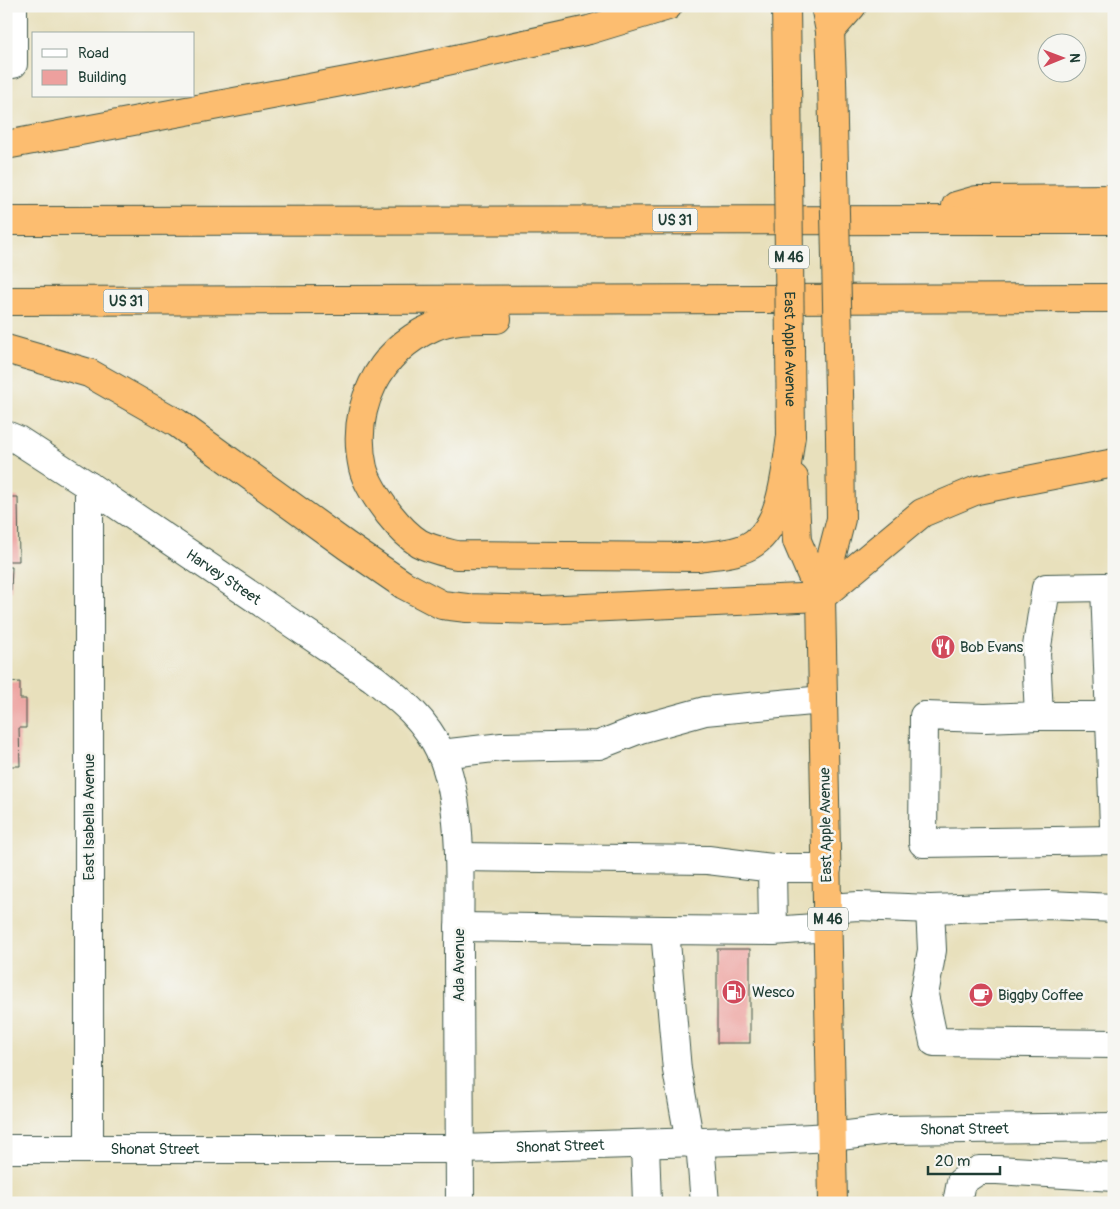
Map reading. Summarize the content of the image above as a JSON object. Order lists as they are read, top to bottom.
{
  "streets": {
    "highway": ["US 31", "M 46", "East Apple Avenue"],
    "street": [
      "Harvey Street",
      "East Isabella Avenue",
      "Ada Avenue",
      "Shonat Street"
    ]
  },
  "crossings": [
    ["East Apple Avenue", "Shonat Street"],
    ["Harvey Street", "East Isabella Avenue"],
    ["Harvey Street", "Ada Avenue"],
    ["East Isabella Avenue", "Shonat Street"],
    ["Ada Avenue", "Shonat Street"]
  ],
  "places": {
    "restaurant": ["Bob Evans"],
    "fuel station": ["Wesco"],
    "cafe": ["Biggby Coffee"]
  },
  "legend": ["Road", "Building"],
  "scale_bar": "20 m",
  "north": "right"
}
